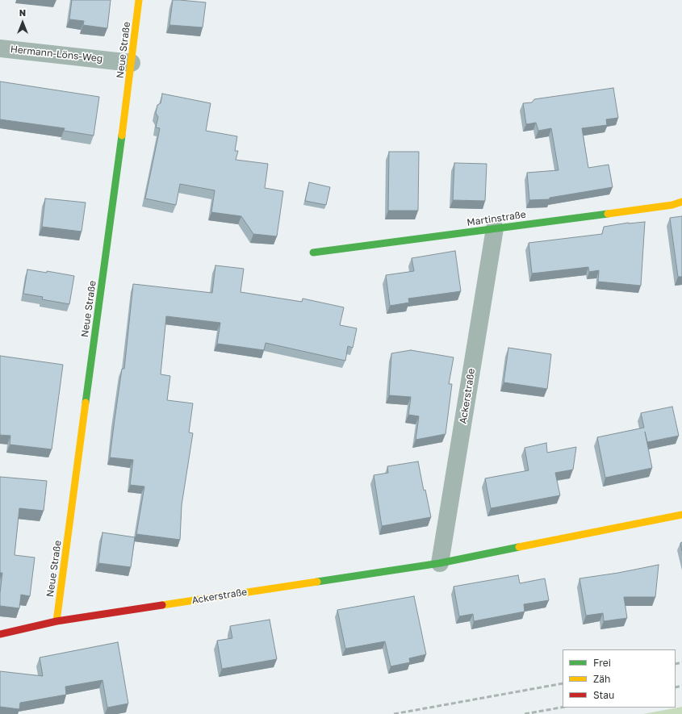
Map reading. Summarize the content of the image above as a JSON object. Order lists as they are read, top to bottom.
{
  "streets": {
    "street": [
      "Neue Straße",
      "Hermann-Löns-Weg",
      "Martinstraße",
      "Ackerstraße"
    ]
  },
  "crossings": [
    ["Neue Straße", "Hermann-Löns-Weg"],
    ["Neue Straße", "Ackerstraße"],
    ["Martinstraße", "Ackerstraße"]
  ],
  "legend": ["Frei", "Zäh", "Stau"],
  "north": "top"
}
